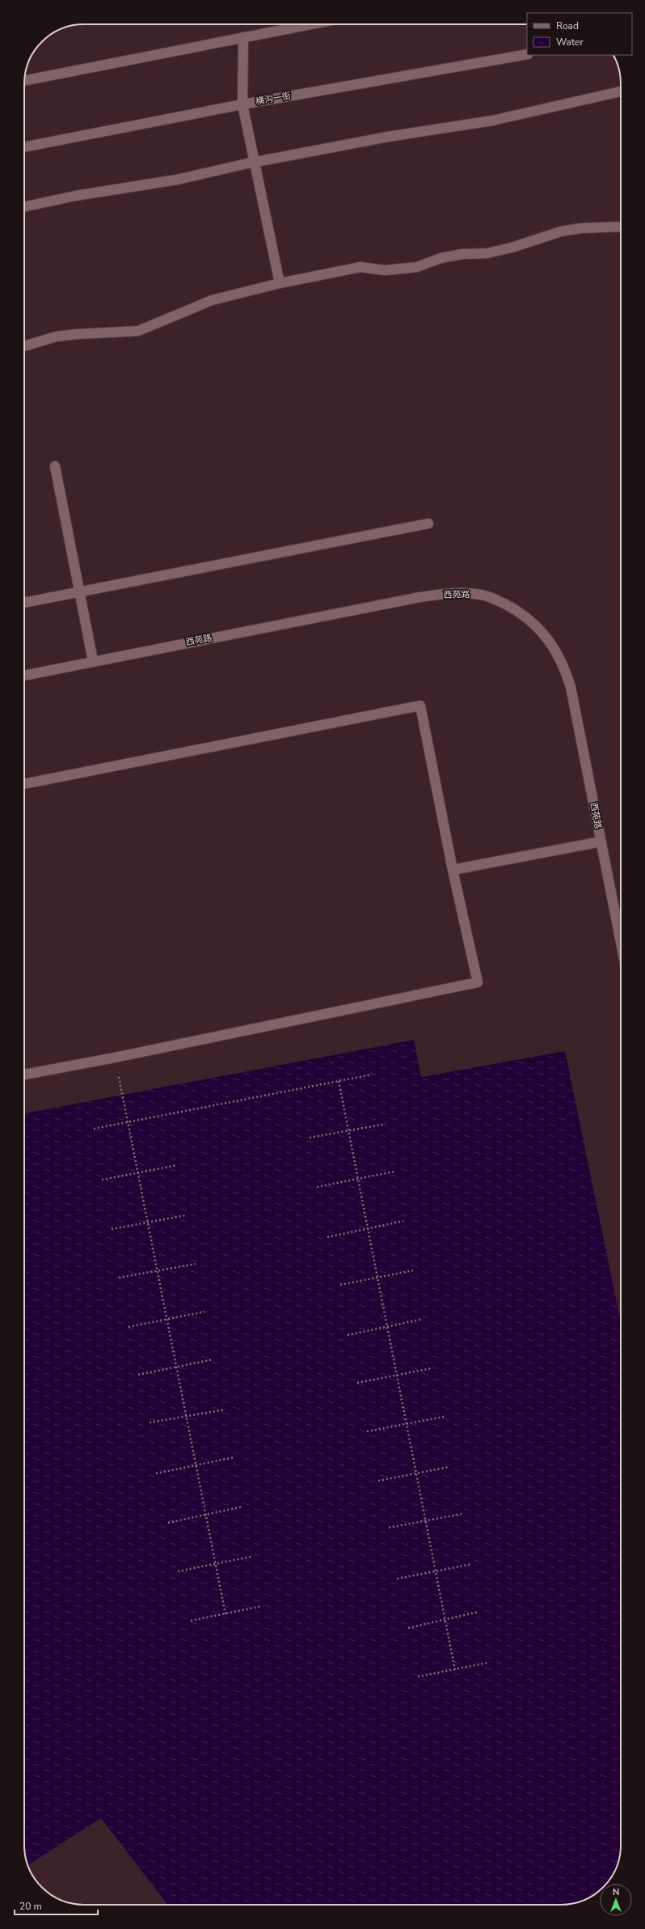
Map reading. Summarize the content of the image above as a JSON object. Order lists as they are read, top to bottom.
{
  "streets": {
    "street": ["横沟一街", "西苑路"]
  },
  "legend": ["Road", "Water"],
  "scale_bar": "20 m",
  "north": "top"
}
